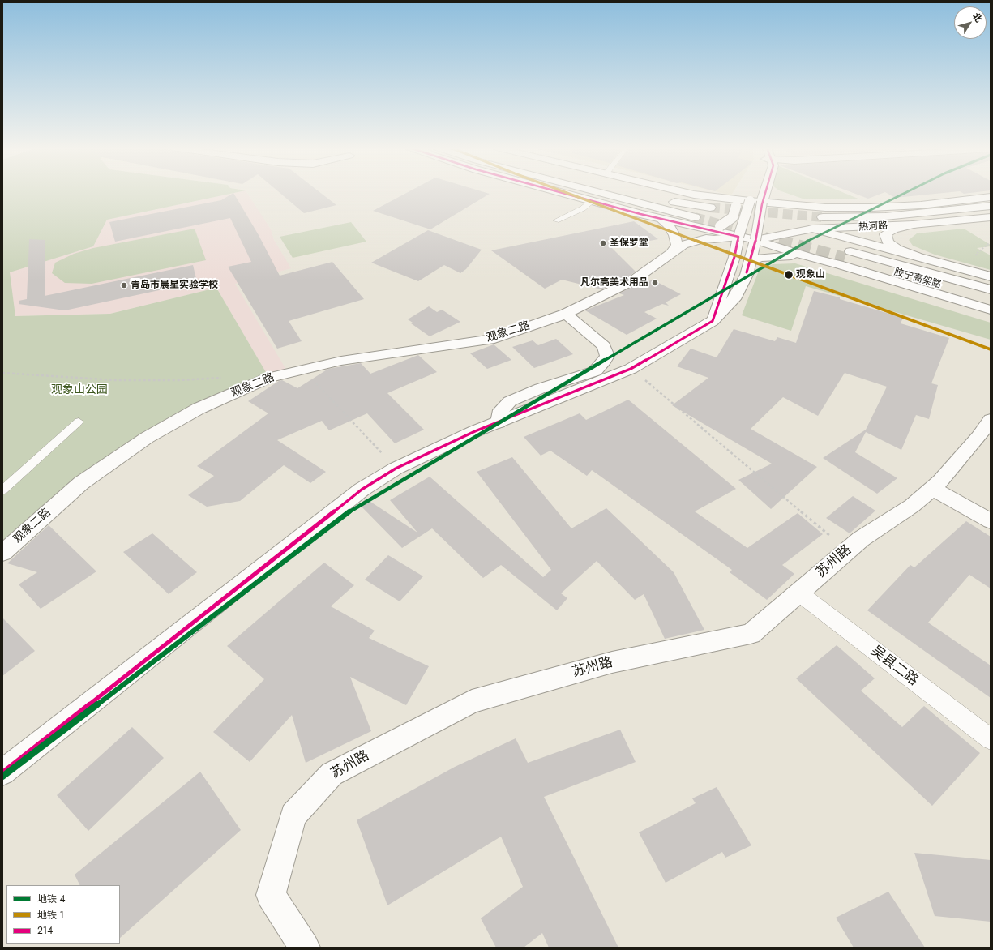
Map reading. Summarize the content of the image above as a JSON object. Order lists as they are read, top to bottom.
{
  "streets": {
    "main road": [
      "热河路",
      "胶宁高架路",
      "观象二路",
      "苏州路"
    ],
    "street": ["吴县二路"]
  },
  "crossings": [
    ["苏州路", "吴县二路"]
  ],
  "parks": ["观象山公园"],
  "places": [
    "圣保罗堂",
    "观象山",
    "凡尔高美术用品",
    "青岛市晨星实验学校"
  ],
  "lines": ["metro line 4", "metro line 1", "transit line 214"],
  "legend": ["地铁 4", "地铁 1", "214"],
  "north": "top right"
}
